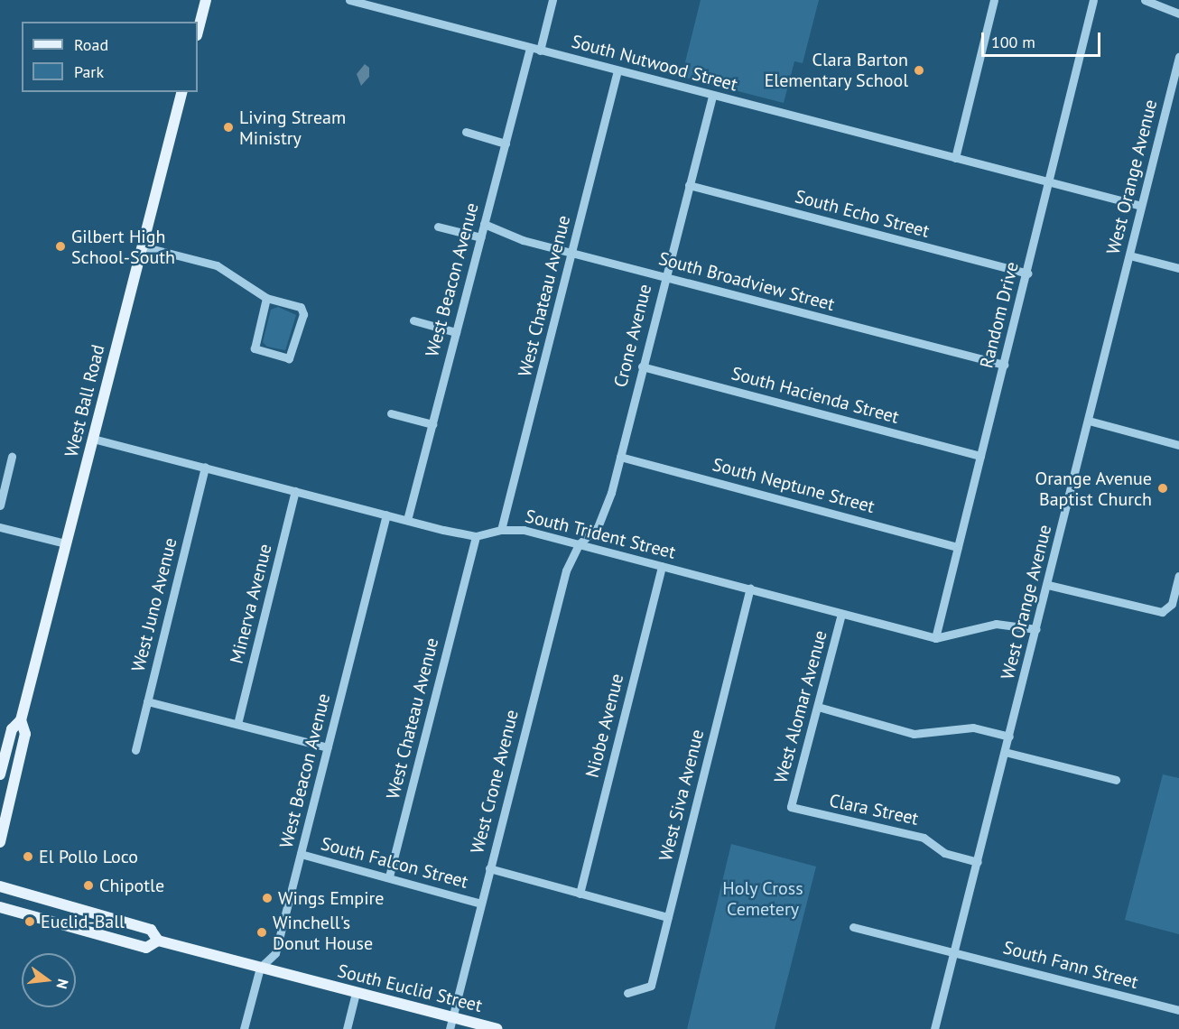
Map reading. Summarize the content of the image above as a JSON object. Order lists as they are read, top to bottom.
{
  "streets": {
    "main road": ["West Ball Road", "South Euclid Street"],
    "street": [
      "South Nutwood Street",
      "West Orange Avenue",
      "South Echo Street",
      "West Beacon Avenue",
      "South Broadview Street",
      "West Chateau Avenue",
      "Random Drive",
      "Crone Avenue",
      "South Hacienda Street",
      "South Neptune Street",
      "South Trident Street",
      "Minerva Avenue",
      "West Juno Avenue",
      "West Alomar Avenue",
      "Niobe Avenue",
      "West Crone Avenue",
      "West Siva Avenue",
      "Clara Street",
      "South Falcon Street",
      "South Fann Street"
    ]
  },
  "crossings": [
    ["South Nutwood Street", "West Orange Avenue"],
    ["South Nutwood Street", "West Beacon Avenue"],
    ["South Nutwood Street", "West Chateau Avenue"],
    ["South Nutwood Street", "Random Drive"],
    ["South Nutwood Street", "Crone Avenue"],
    ["West Orange Avenue", "South Trident Street"],
    ["West Orange Avenue", "Clara Street"],
    ["West Orange Avenue", "South Fann Street"],
    ["South Echo Street", "Random Drive"],
    ["South Echo Street", "Crone Avenue"],
    ["West Beacon Avenue", "South Broadview Street"],
    ["West Beacon Avenue", "South Trident Street"],
    ["West Beacon Avenue", "South Falcon Street"],
    ["West Beacon Avenue", "South Euclid Street"],
    ["South Broadview Street", "West Chateau Avenue"],
    ["South Broadview Street", "Random Drive"],
    ["South Broadview Street", "Crone Avenue"],
    ["West Chateau Avenue", "South Trident Street"],
    ["West Chateau Avenue", "South Falcon Street"],
    ["Random Drive", "South Hacienda Street"],
    ["Random Drive", "South Neptune Street"],
    ["Random Drive", "South Trident Street"],
    ["Crone Avenue", "South Hacienda Street"],
    ["Crone Avenue", "South Neptune Street"],
    ["Crone Avenue", "South Trident Street"],
    ["Crone Avenue", "West Crone Avenue"],
    ["West Ball Road", "South Trident Street"],
    ["South Trident Street", "Minerva Avenue"],
    ["South Trident Street", "West Juno Avenue"],
    ["South Trident Street", "West Alomar Avenue"],
    ["South Trident Street", "Niobe Avenue"],
    ["South Trident Street", "West Crone Avenue"],
    ["South Trident Street", "West Siva Avenue"],
    ["West Alomar Avenue", "Clara Street"],
    ["Niobe Avenue", "South Falcon Street"],
    ["West Crone Avenue", "South Falcon Street"],
    ["West Crone Avenue", "South Euclid Street"],
    ["West Siva Avenue", "South Falcon Street"]
  ],
  "parks": ["Holy Cross Cemetery"],
  "places": [
    "Clara Barton Elementary School",
    "Living Stream Ministry",
    "Gilbert High School-South",
    "Orange Avenue Baptist Church",
    "El Pollo Loco",
    "Chipotle",
    "Wings Empire",
    "Euclid-Ball",
    "Winchell's Donut House"
  ],
  "legend": ["Road", "Park"],
  "scale_bar": "100 m",
  "north": "right"
}
